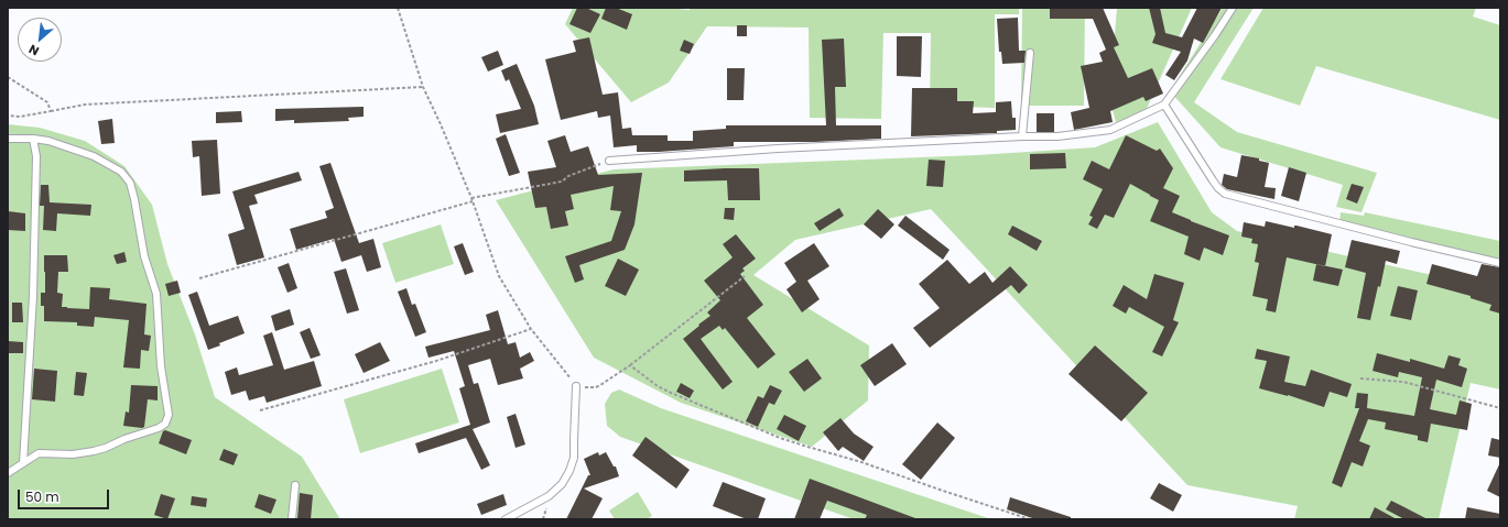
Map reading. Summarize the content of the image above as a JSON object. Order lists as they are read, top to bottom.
{
  "scale_bar": "50 m",
  "north": "bottom left"
}
